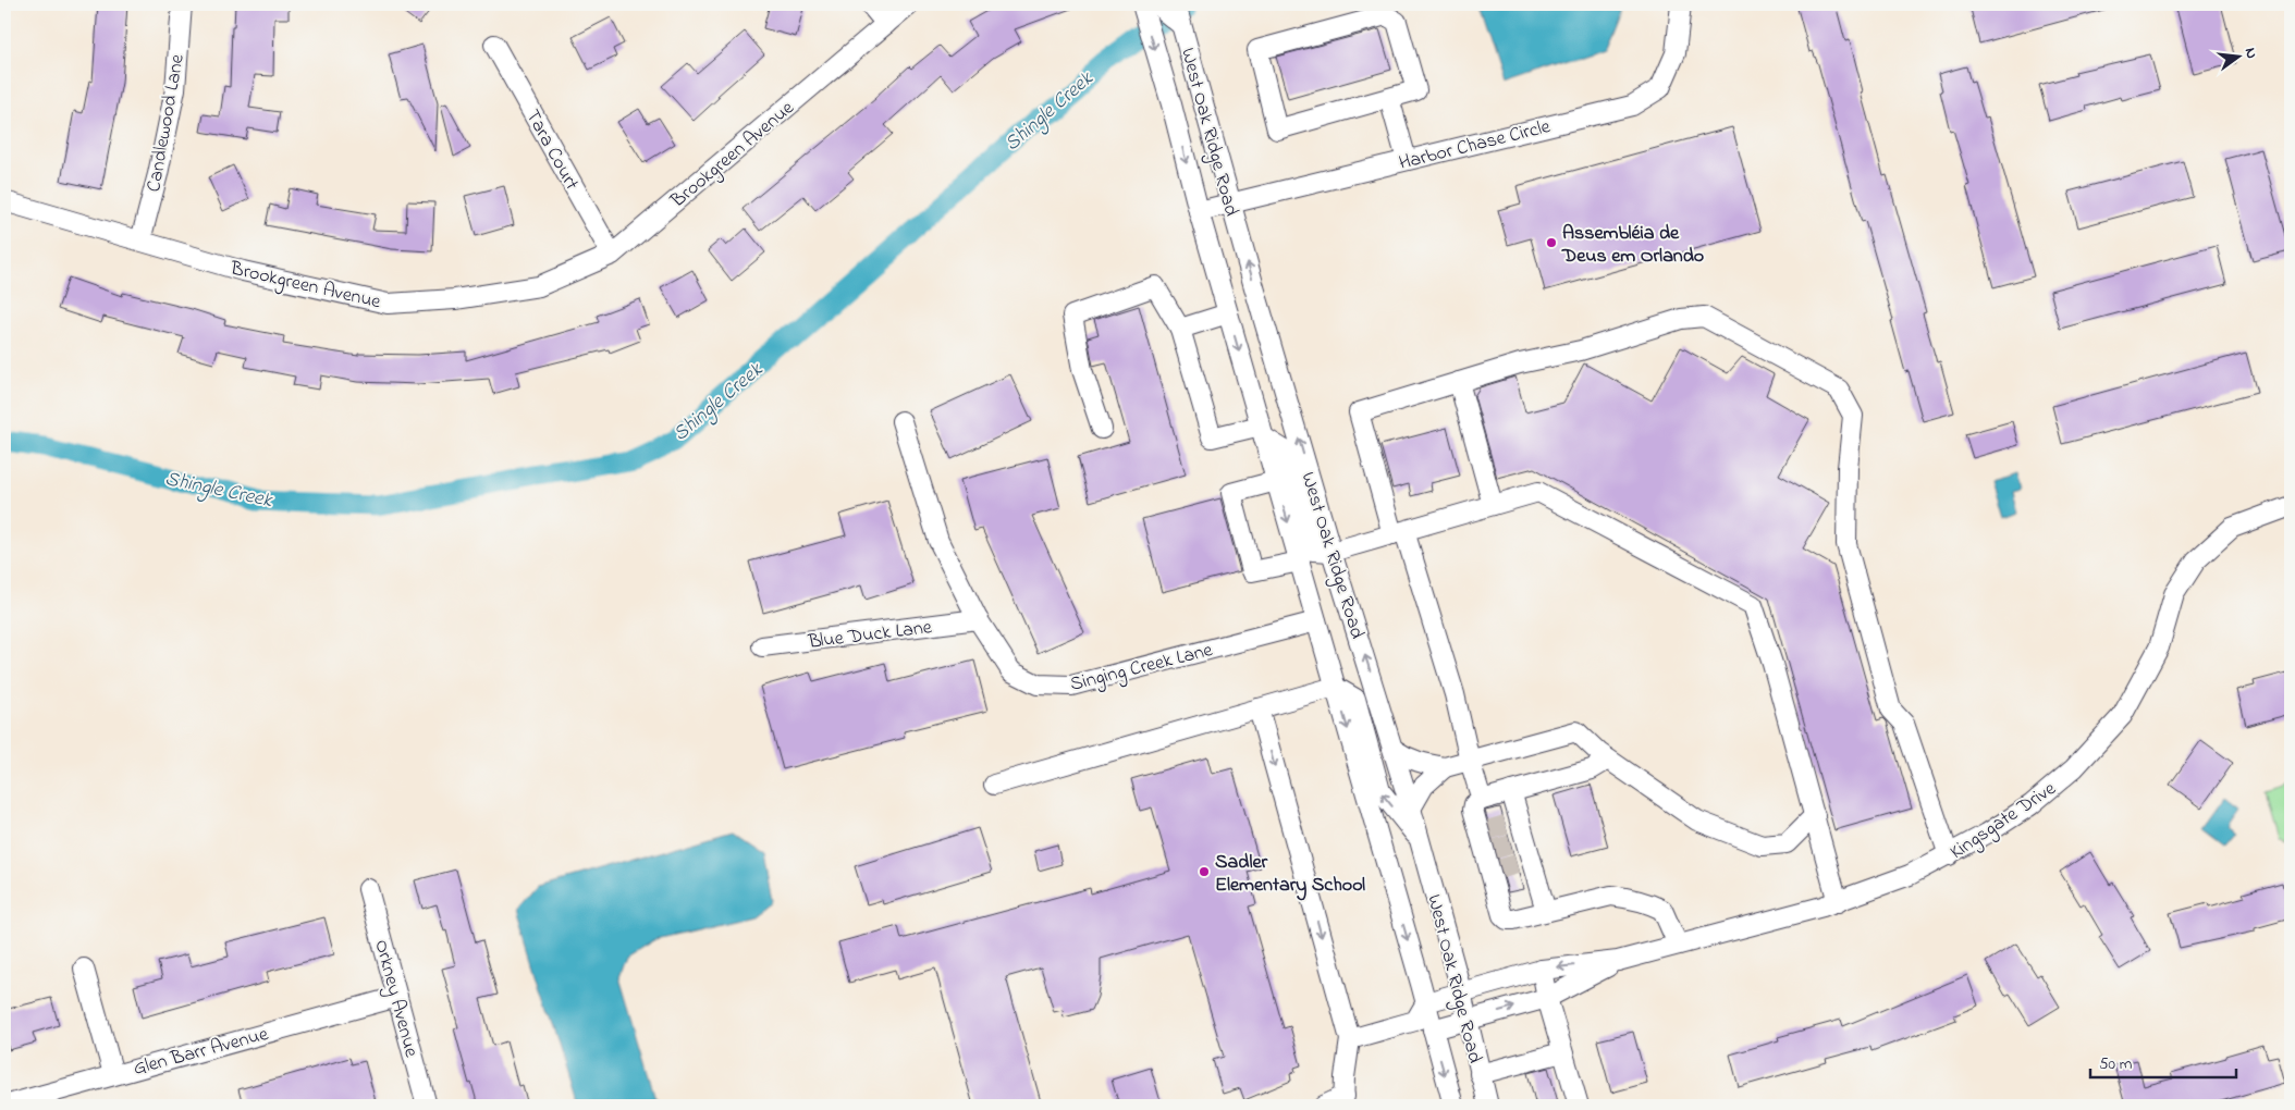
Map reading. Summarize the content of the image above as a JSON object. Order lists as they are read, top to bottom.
{
  "streets": {
    "street": [
      "Candlewood Lane",
      "West Oak Ridge Road",
      "Harbor Chase Circle",
      "Tara Court",
      "Brookgreen Avenue",
      "Blue Duck Lane",
      "Singing Creek Lane",
      "Kingsgate Drive",
      "Orkney Avenue",
      "Glen Barr Avenue"
    ]
  },
  "crossings": [
    ["Candlewood Lane", "Brookgreen Avenue"],
    ["West Oak Ridge Road", "Harbor Chase Circle"],
    ["West Oak Ridge Road", "Singing Creek Lane"],
    ["West Oak Ridge Road", "Kingsgate Drive"],
    ["Tara Court", "Brookgreen Avenue"],
    ["Blue Duck Lane", "Singing Creek Lane"],
    ["Orkney Avenue", "Glen Barr Avenue"]
  ],
  "water": ["Shingle Creek"],
  "places": ["Assembléia de Deus em Orlando", "Sadler Elementary School"],
  "scale_bar": "50 m",
  "north": "right"
}
